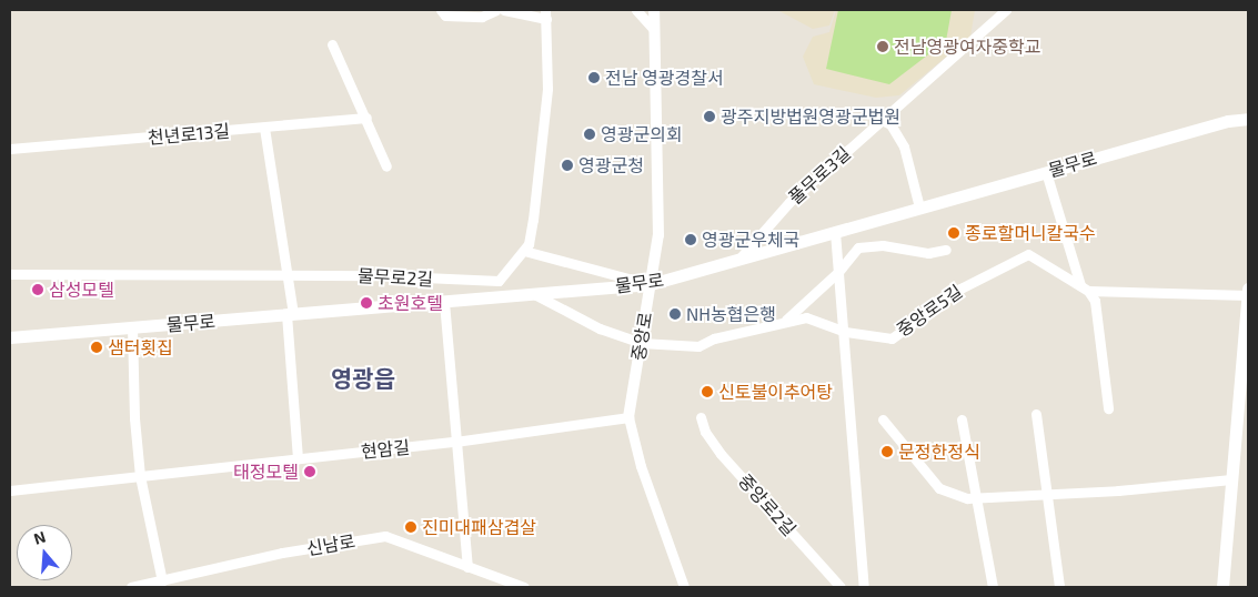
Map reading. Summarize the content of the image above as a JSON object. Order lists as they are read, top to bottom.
{
  "streets": {
    "main road": ["물무로"],
    "street": [
      "천년로13길",
      "풀무로3길",
      "물무로2길",
      "중앙로5길",
      "중앙로",
      "현암길",
      "중앙로2길",
      "신남로"
    ]
  },
  "crossings": [
    ["물무로", "풀무로3길"],
    ["물무로", "중앙로5길"],
    ["물무로", "중앙로"],
    ["중앙로5길", "중앙로"],
    ["중앙로", "현암길"]
  ],
  "districts": ["영광읍"],
  "places": [
    "전남영광여자중학교",
    "전남 영광경찰서",
    "광주지방법원영광군법원",
    "영광군의회",
    "영광군청",
    "종로할머니칼국수",
    "영광군우체국",
    "삼성모텔",
    "초원호텔",
    "NH농협은행",
    "샘터횟집",
    "신토불이추어탕",
    "문정한정식",
    "태정모텔",
    "진미대패삼겹살"
  ],
  "north": "top"
}
